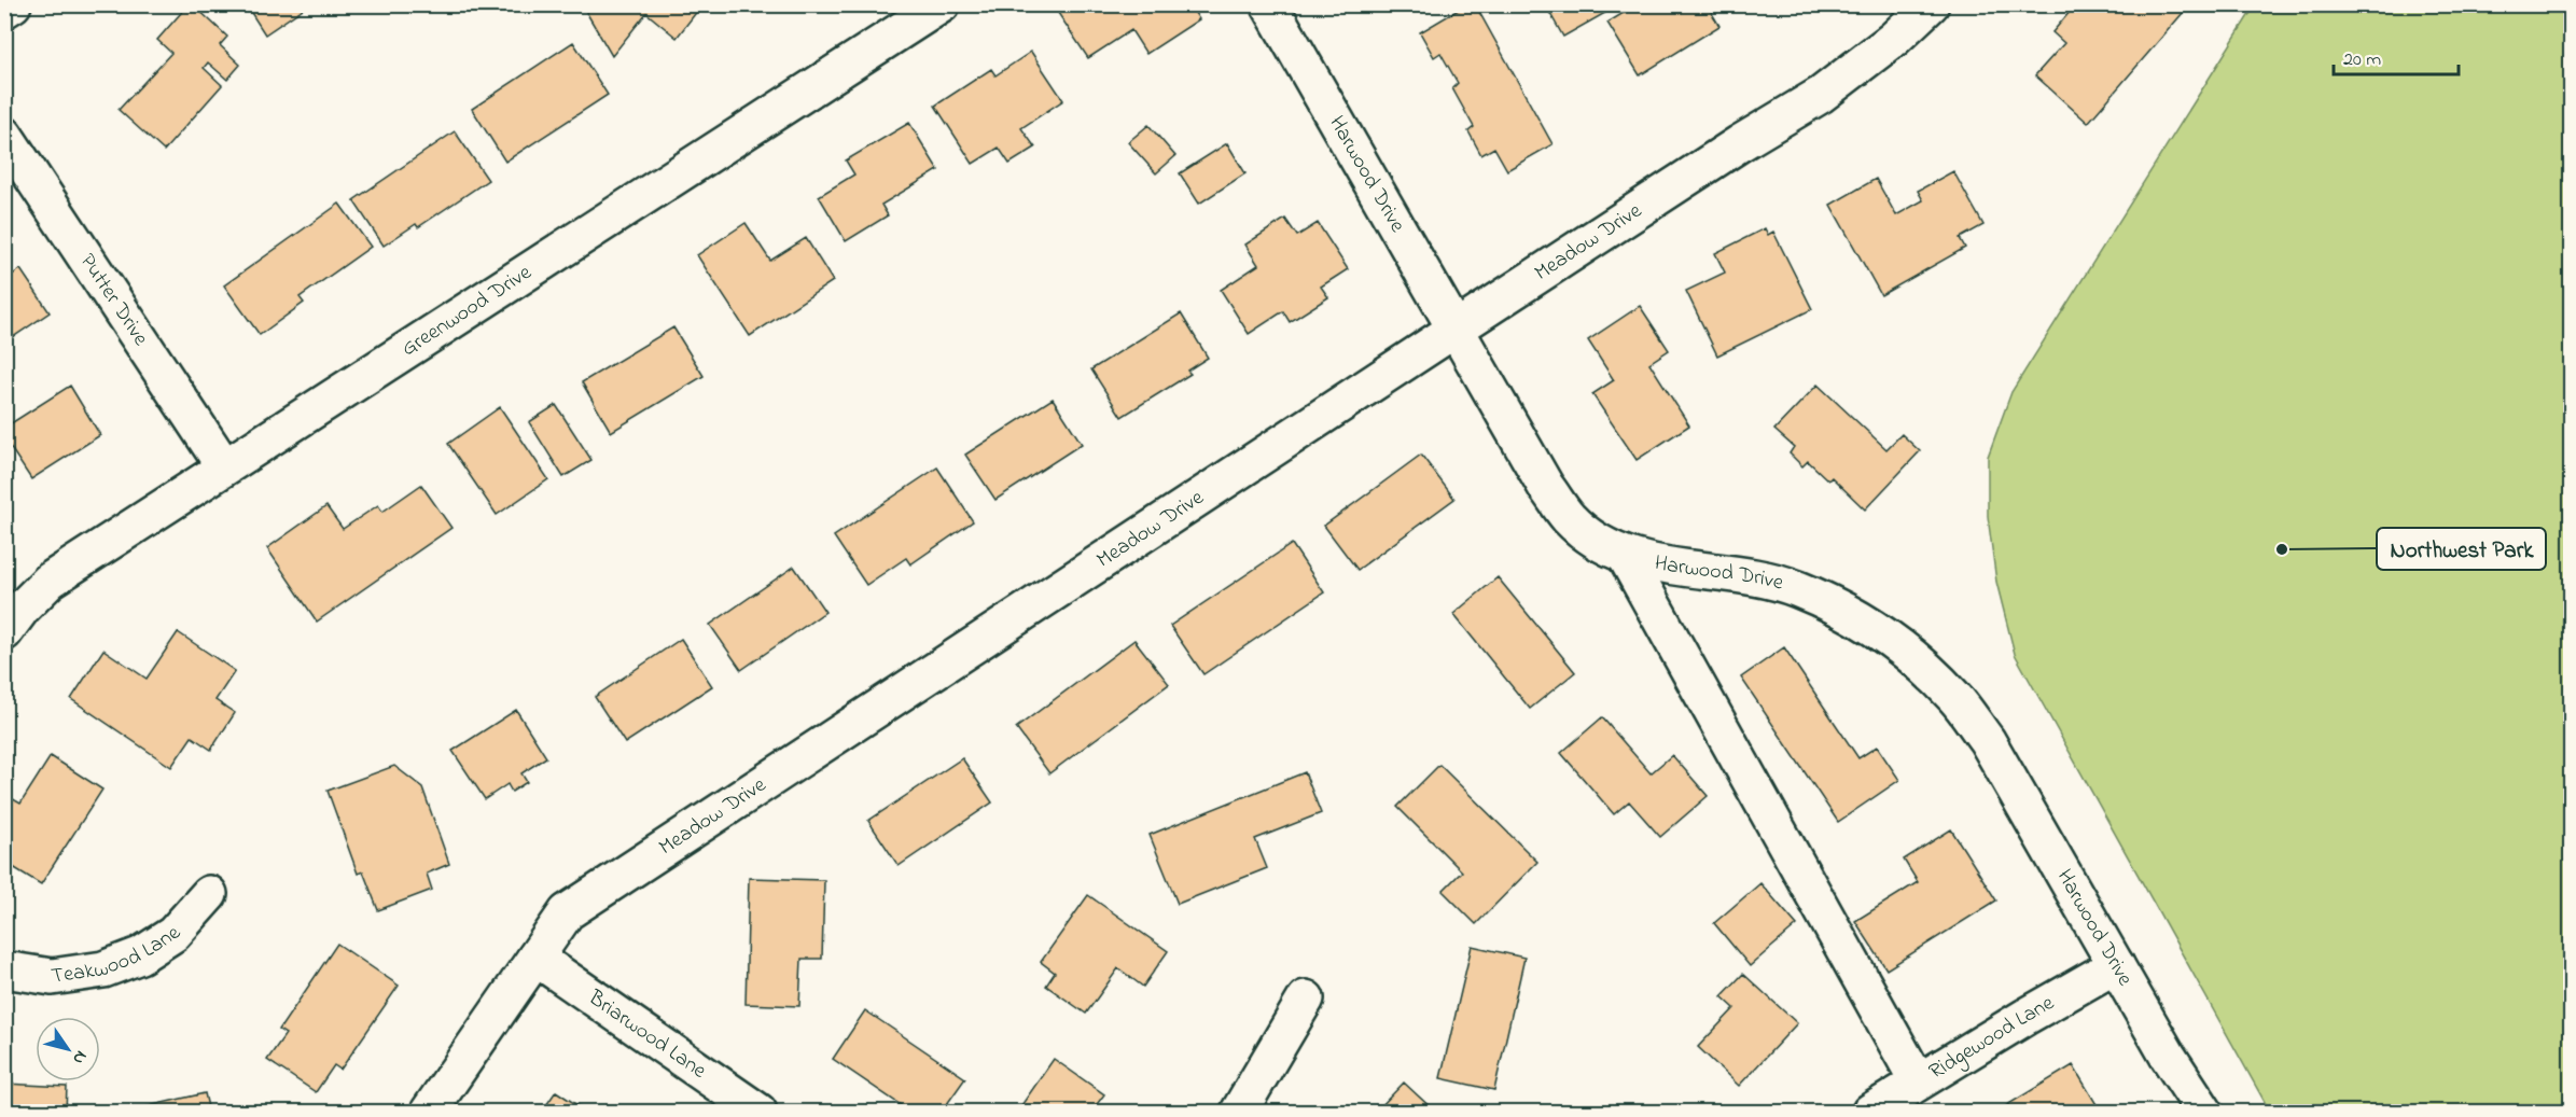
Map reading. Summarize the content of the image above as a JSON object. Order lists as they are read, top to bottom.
{
  "streets": {
    "street": [
      "Harwood Drive",
      "Meadow Drive",
      "Putter Drive",
      "Greenwood Drive",
      "Teakwood Lane",
      "Briarwood Lane",
      "Ridgewood Lane"
    ]
  },
  "crossings": [
    ["Harwood Drive", "Meadow Drive"],
    ["Harwood Drive", "Ridgewood Lane"],
    ["Meadow Drive", "Briarwood Lane"],
    ["Putter Drive", "Greenwood Drive"]
  ],
  "places": ["Northwest Park"],
  "scale_bar": "20 m",
  "north": "bottom right"
}
